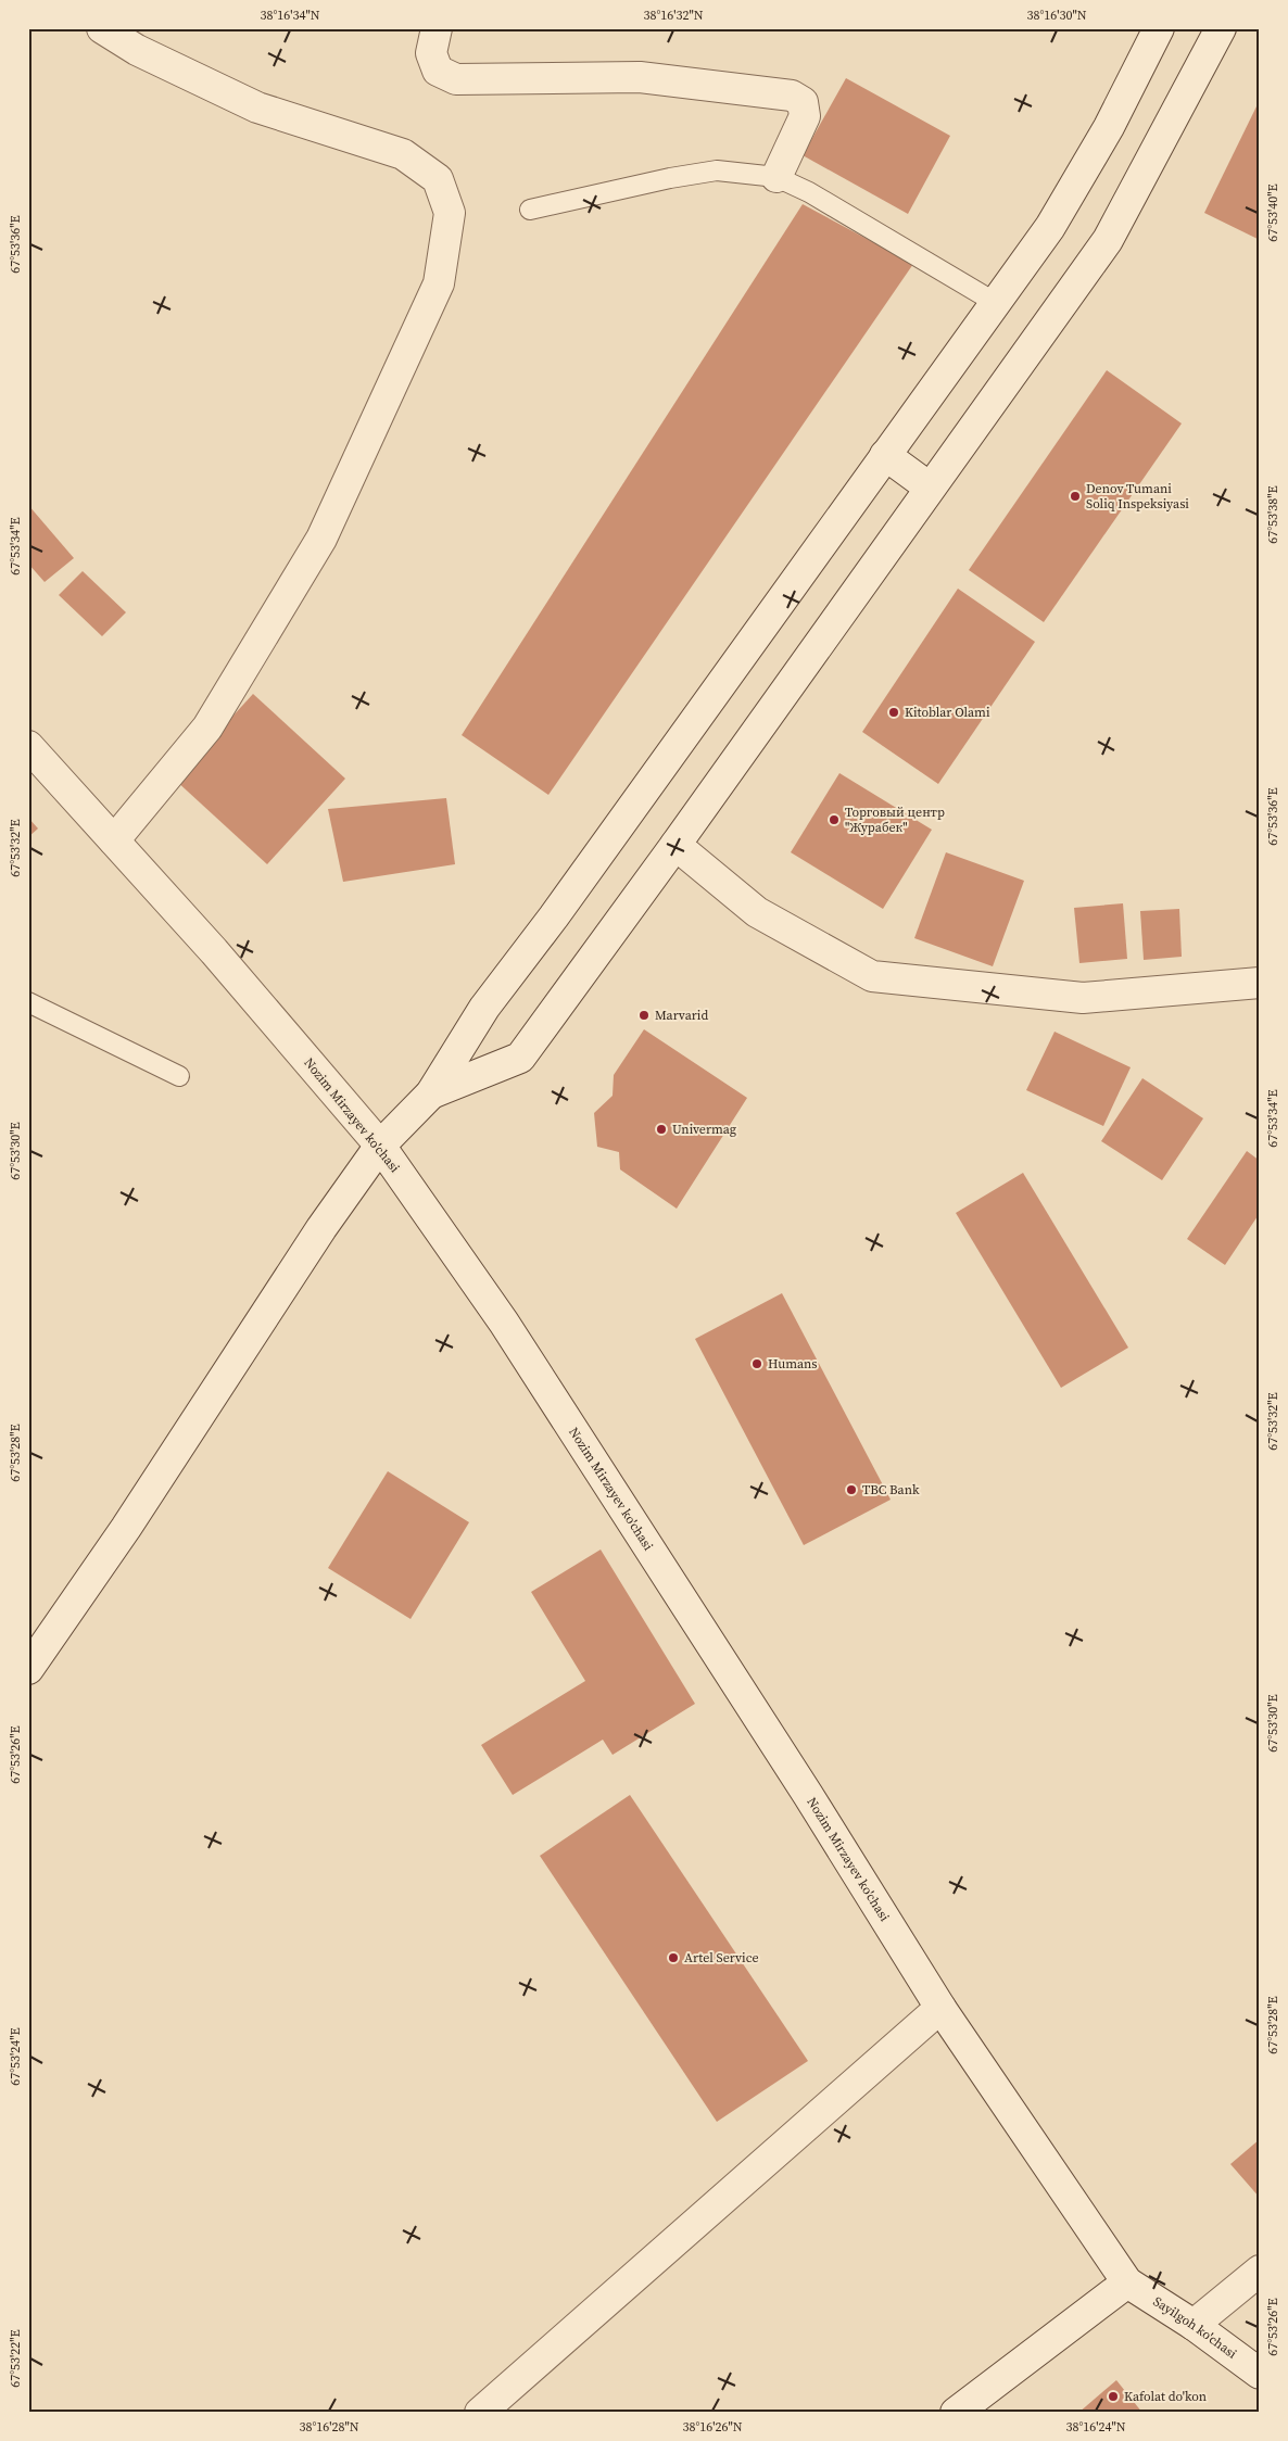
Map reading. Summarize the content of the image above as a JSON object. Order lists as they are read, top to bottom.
{
  "streets": {
    "main road": ["Nozim Mirzayev ko'chasi", "Sayilgoh ko'chasi"]
  },
  "crossings": [
    ["Nozim Mirzayev ko'chasi", "Sayilgoh ko'chasi"]
  ],
  "places": [
    "Denov Tumani Soliq Inspeksiyasi",
    "Kitoblar Olami",
    "Торговый центр \"Журабек\"",
    "Marvarid",
    "Univermag",
    "Humans",
    "TBC Bank",
    "Artel Service",
    "Kafolat do'kon"
  ],
  "coordinates": [
    "38°16'34\"N",
    "38°16'32\"N",
    "38°16'30\"N",
    "67°53'40\"E",
    "67°53'36\"E",
    "67°53'38\"E",
    "67°53'34\"E",
    "67°53'32\"E",
    "67°53'30\"E",
    "67°53'28\"E",
    "67°53'26\"E",
    "67°53'24\"E",
    "67°53'22\"E",
    "38°16'28\"N",
    "38°16'26\"N",
    "38°16'24\"N"
  ]
}
